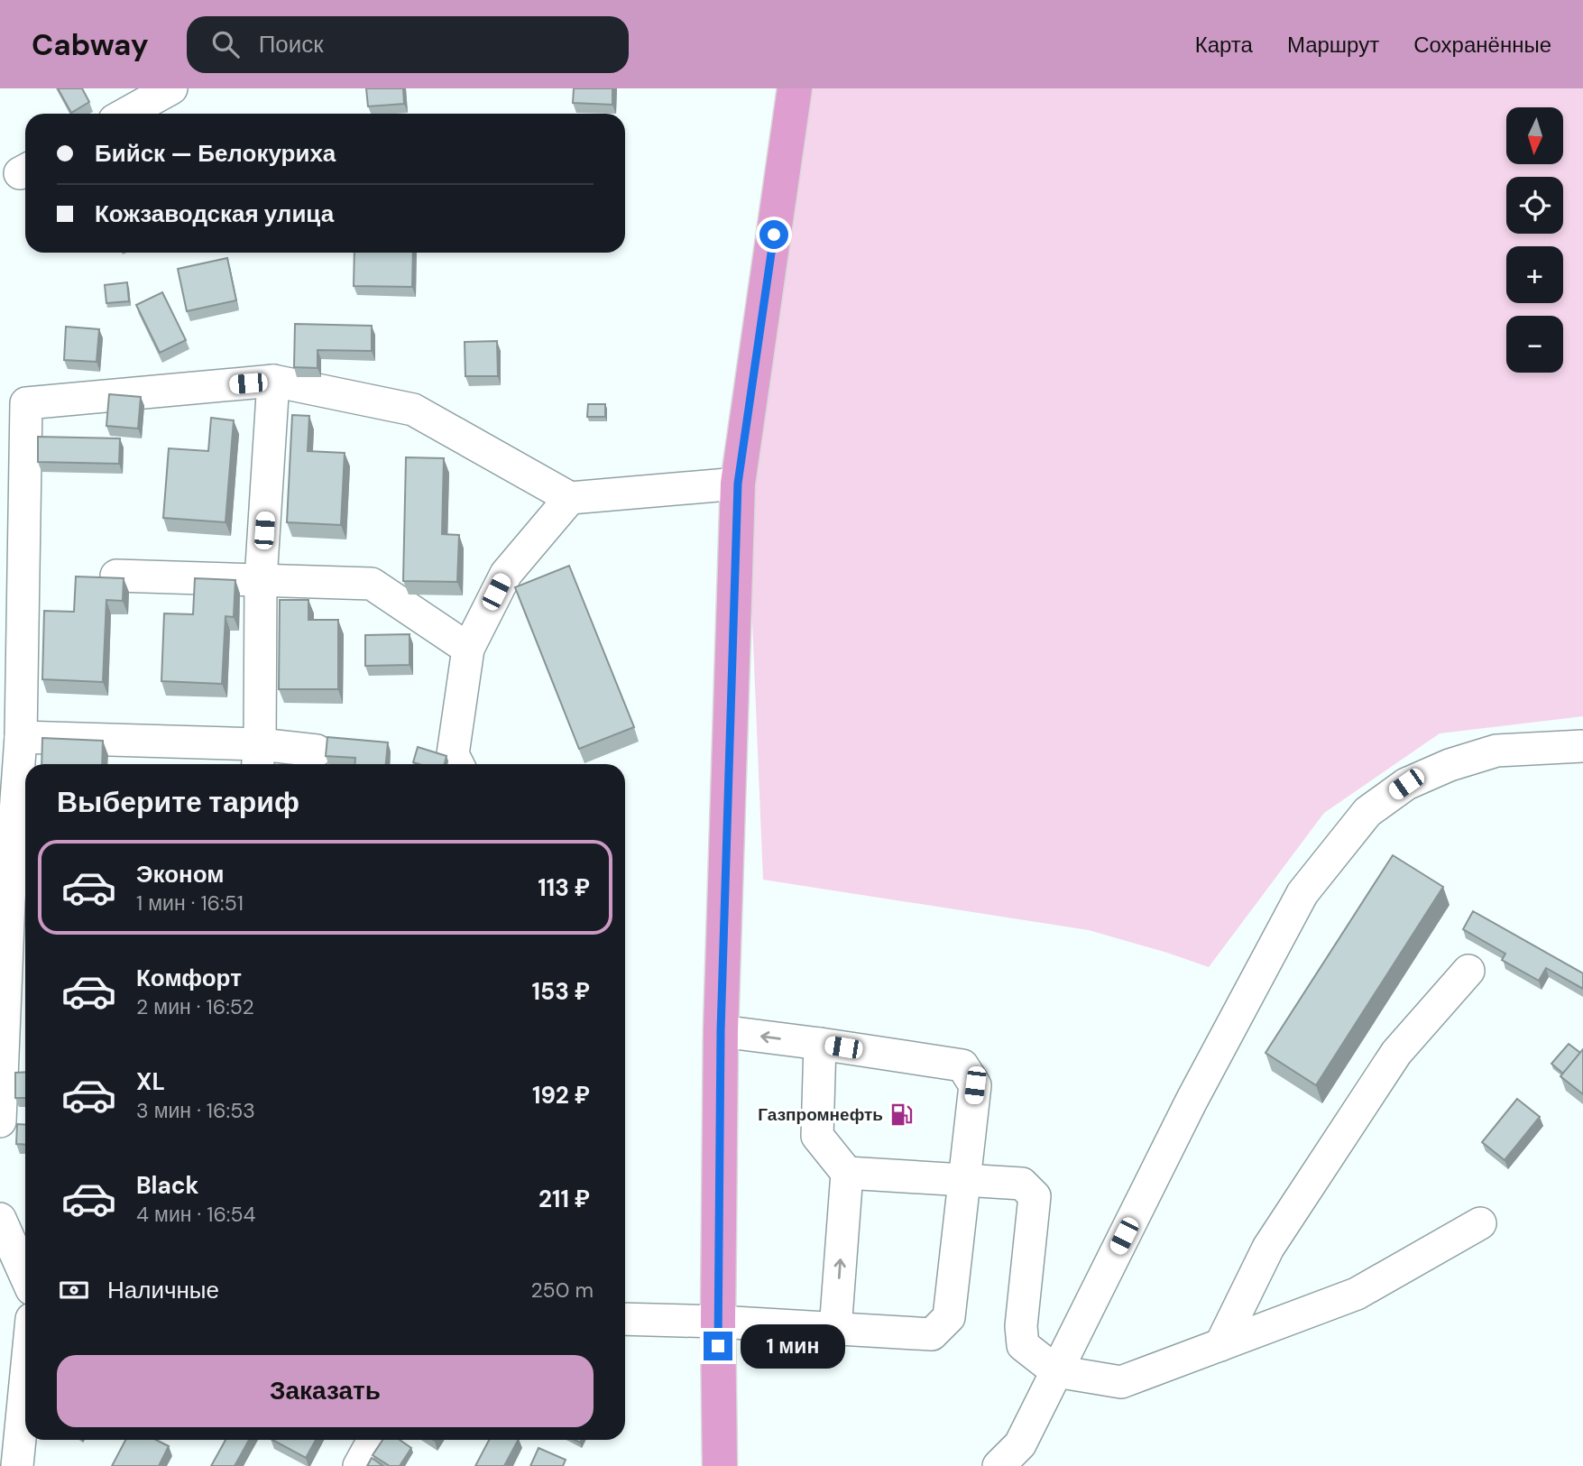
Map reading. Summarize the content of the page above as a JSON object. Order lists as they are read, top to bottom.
{
  "places": {
    "fuel station": ["Газпромнефть"]
  },
  "north": "bottom",
  "page": {
    "header": "Cabway",
    "search": "Поиск",
    "nav": ["Карта", "Маршрут", "Сохранённые"],
    "map_buttons": ["+", "−"],
    "banner": ["Бийск — Белокуриха", "Кожзаводская улица"],
    "heading": "Выберите тариф",
    "list": [
      {
        "name": "Эконом",
        "note": "1 мин · 16:51",
        "value": "113 ₽"
      },
      {
        "name": "Комфорт",
        "note": "2 мин · 16:52",
        "value": "153 ₽"
      },
      {
        "name": "XL",
        "note": "3 мин · 16:53",
        "value": "192 ₽"
      },
      {
        "name": "Black",
        "note": "4 мин · 16:54",
        "value": "211 ₽"
      }
    ],
    "pay": ["Наличные", "250 m"],
    "bubble": "1 мин",
    "buttons": "Заказать"
  }
}
